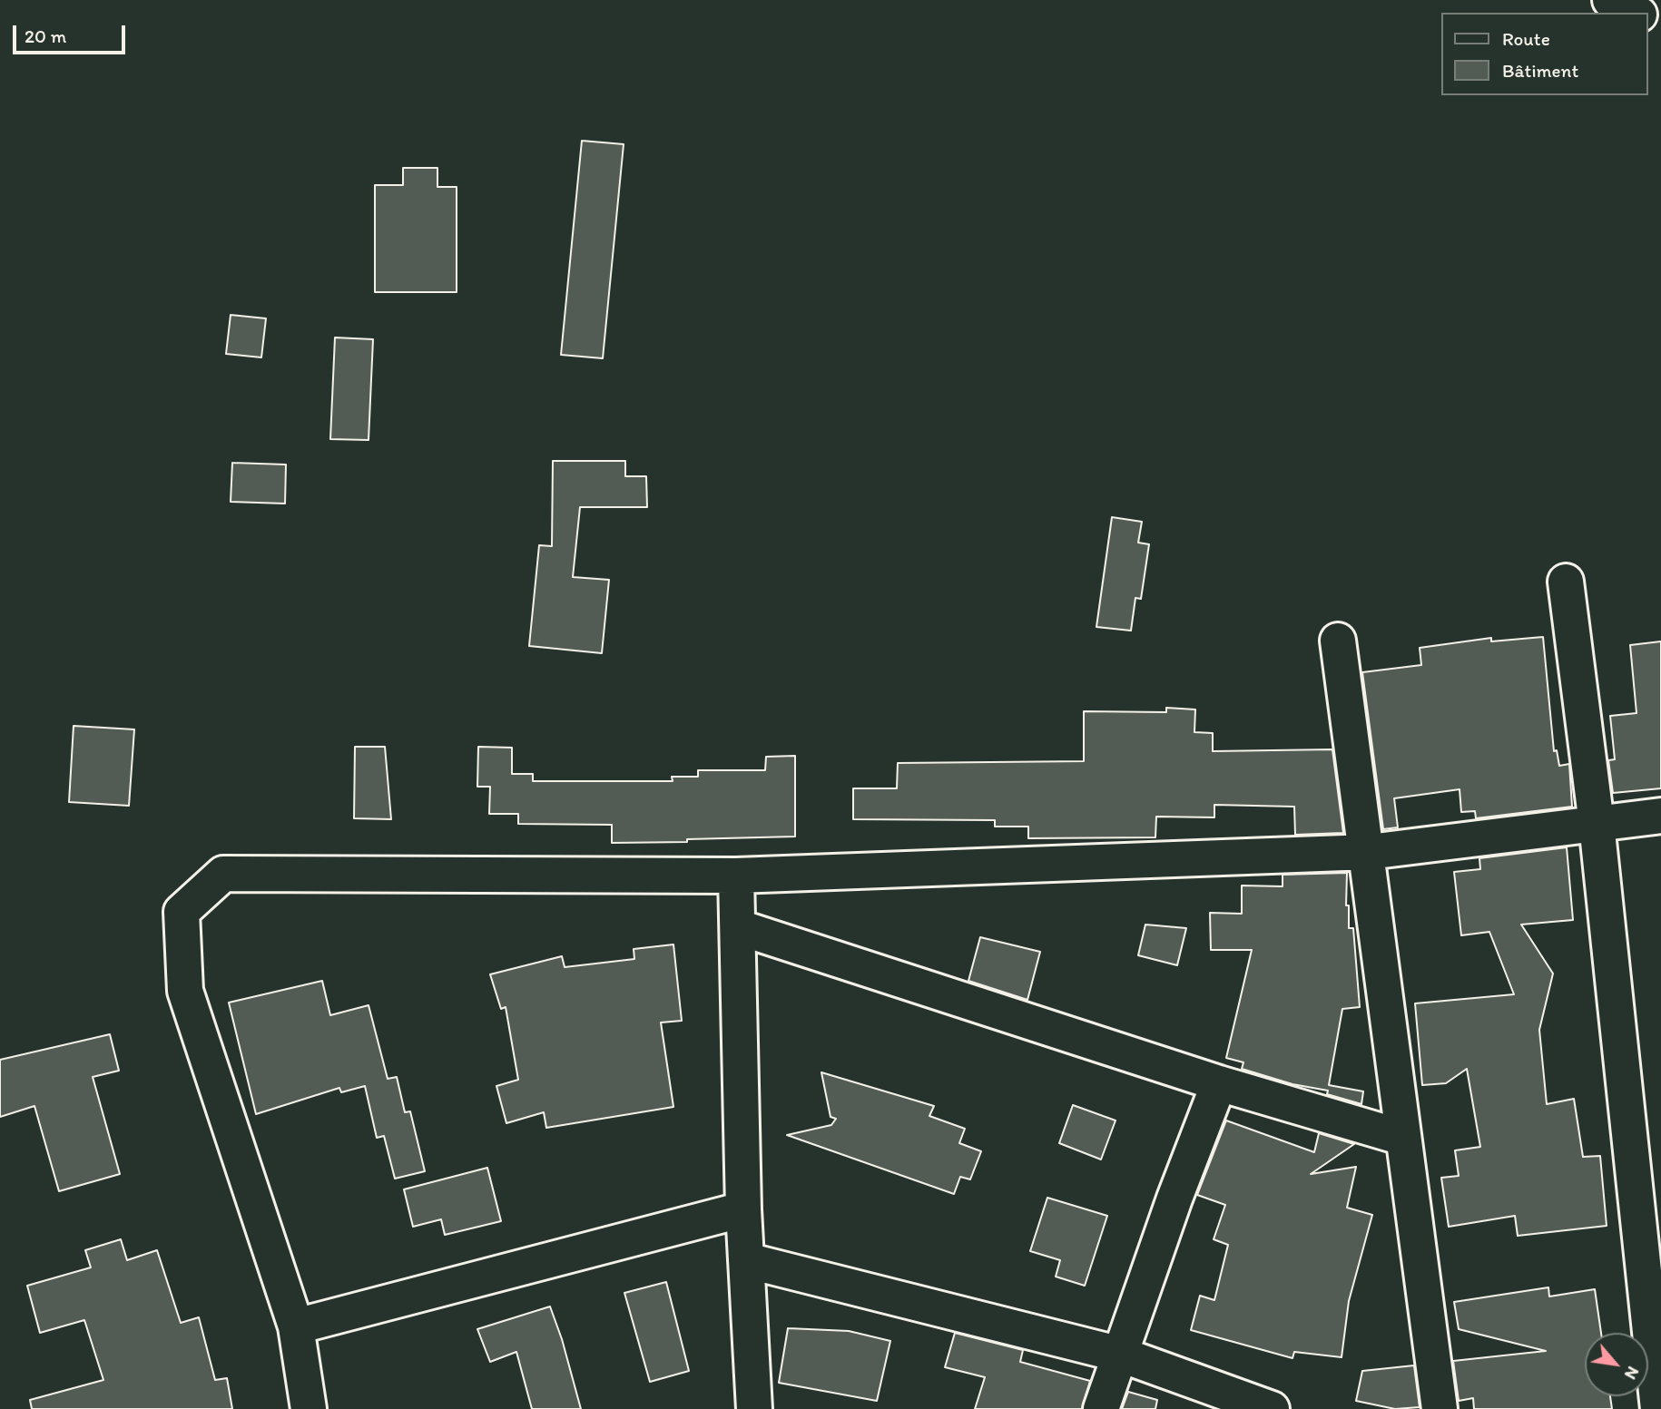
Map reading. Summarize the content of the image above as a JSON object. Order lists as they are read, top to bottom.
{
  "legend": ["Route", "Bâtiment"],
  "scale_bar": "20 m",
  "north": "bottom right"
}
